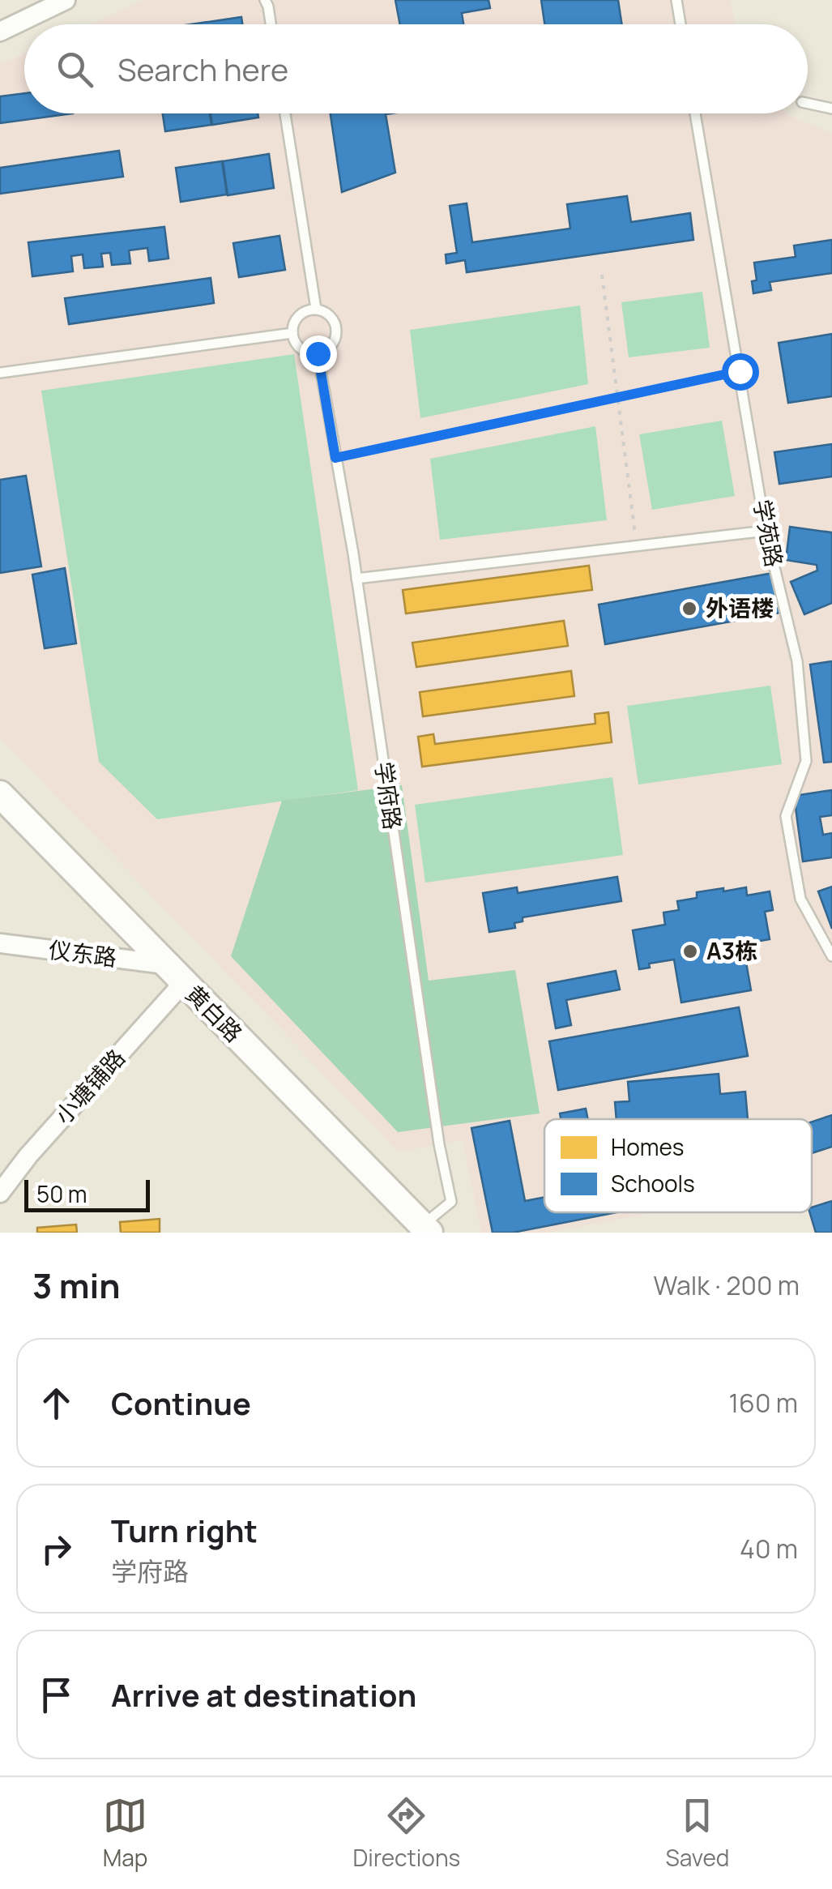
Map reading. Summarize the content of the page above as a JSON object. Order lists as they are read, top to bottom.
{
  "streets": {
    "main road": ["黄白路"],
    "street": ["仪东路", "小塘铺路"],
    "lane": ["学苑路", "学府路"]
  },
  "crossings": [
    ["学府路", "黄白路"],
    ["仪东路", "黄白路"],
    ["仪东路", "小塘铺路"],
    ["黄白路", "小塘铺路"]
  ],
  "places": ["外语楼", "A3栋"],
  "legend": ["Homes", "Schools"],
  "scale_bar": "50 m",
  "page": {
    "search": "Search here",
    "scale": "50 m",
    "heading": ["3 min", "Walk · 200 m"],
    "list": [
      ["Continue", "160 m"],
      ["Turn right", "学府路", "40 m"],
      "Arrive at destination"
    ],
    "nav": ["Map", "Directions", "Saved"]
  }
}
